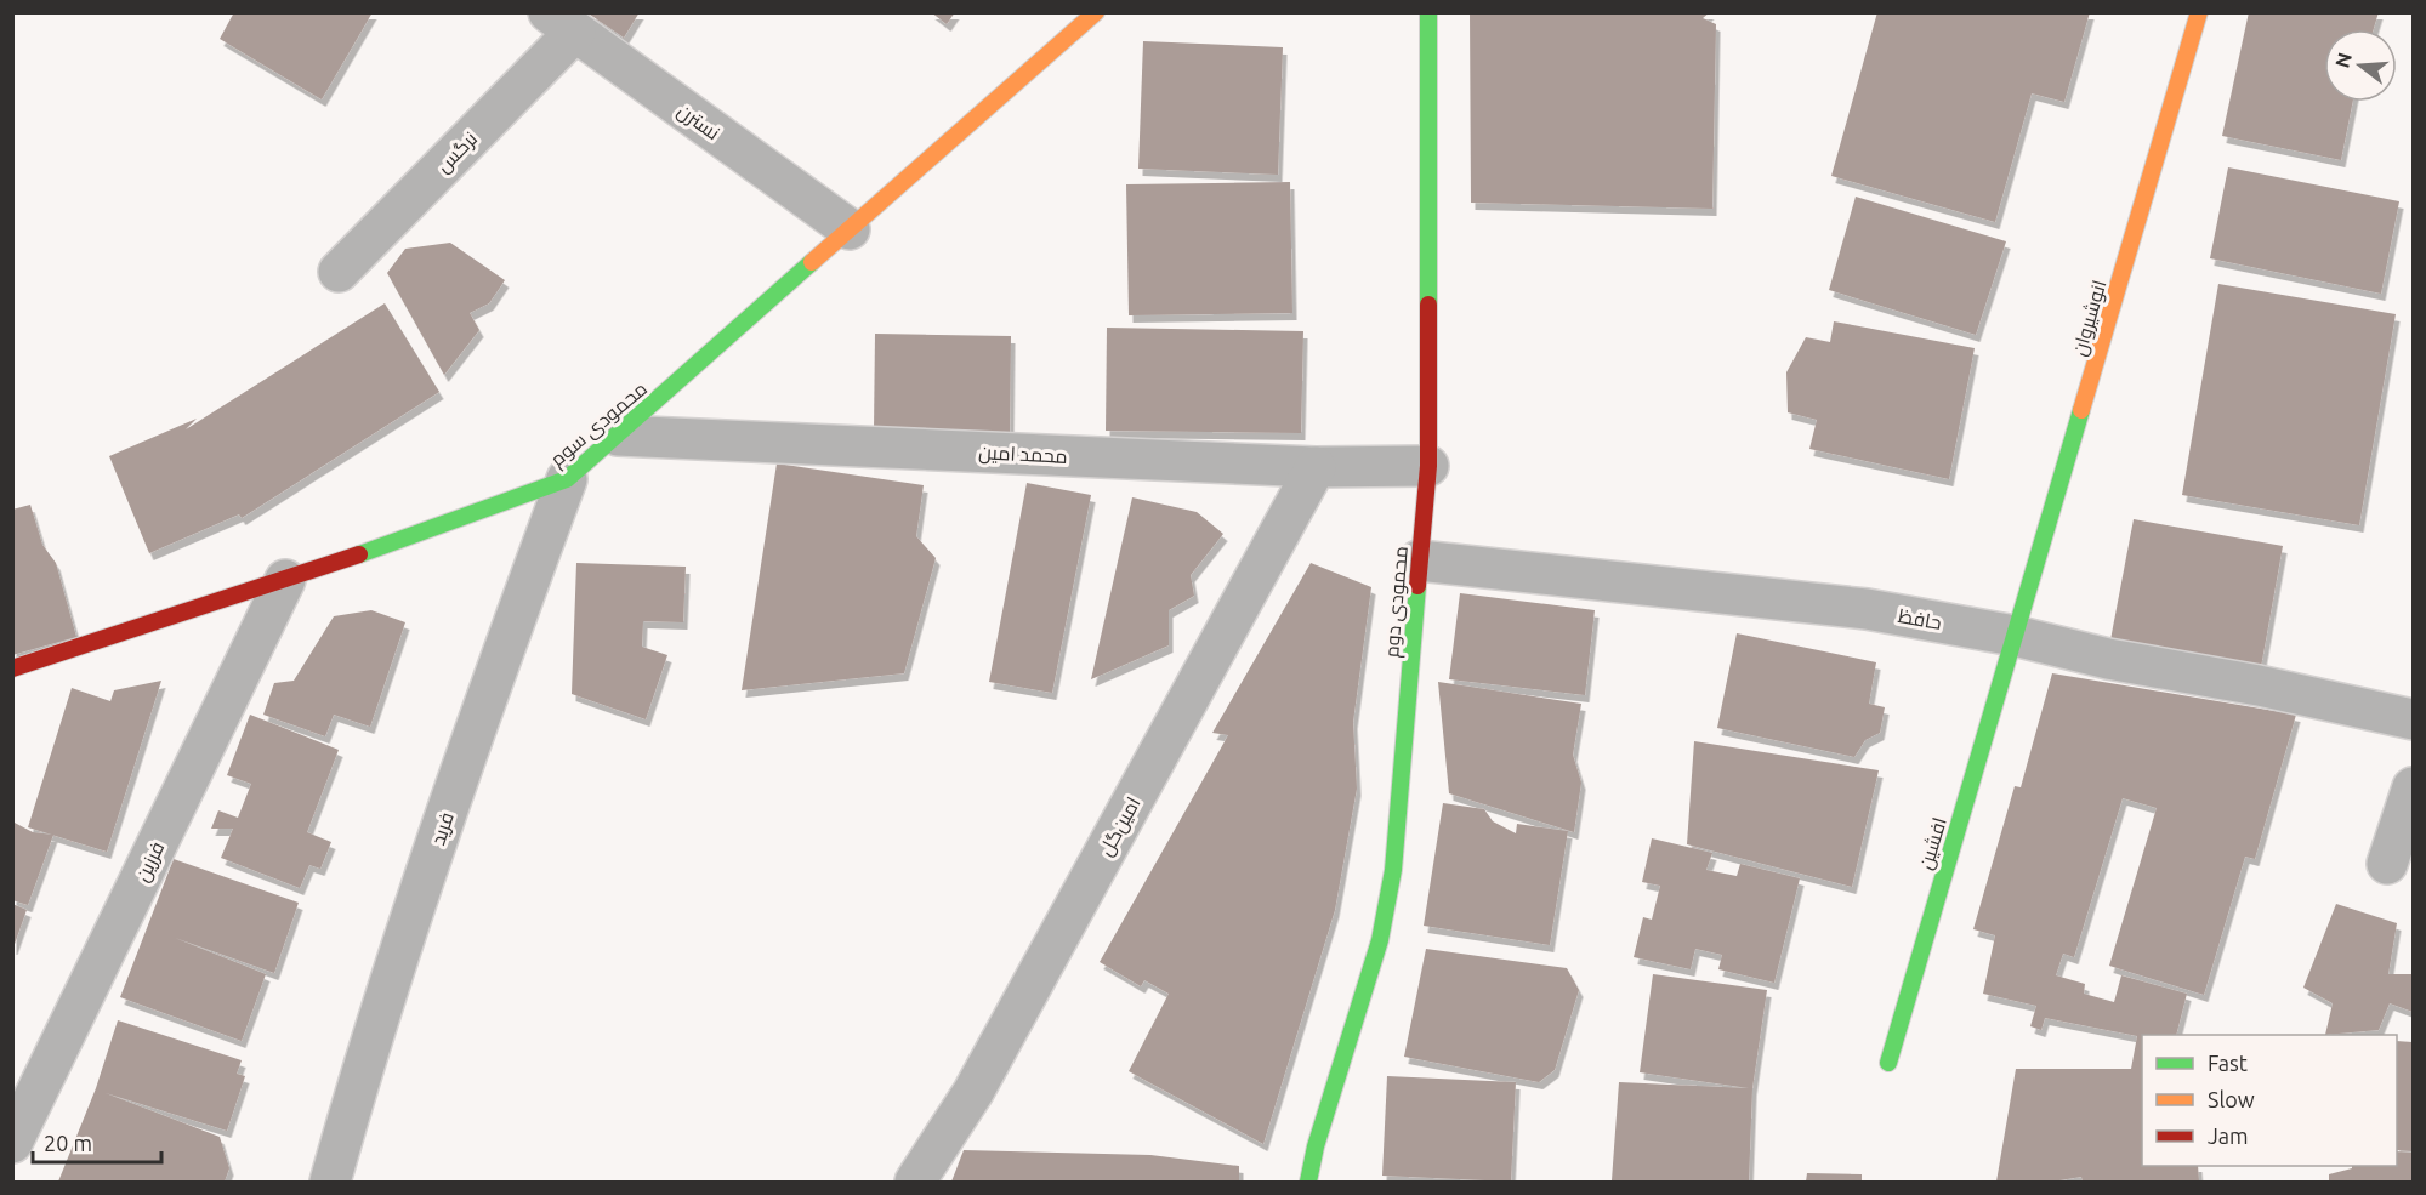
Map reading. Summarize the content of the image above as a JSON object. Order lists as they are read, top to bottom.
{
  "streets": {
    "street": [
      "نسترن",
      "نرگس",
      "انوشیروان",
      "محمودی سوم",
      "محمد امین",
      "محمودی دوم",
      "حافظ",
      "امین‌گل",
      "فرید",
      "افشین",
      "فرزین"
    ]
  },
  "crossings": [
    ["نسترن", "نرگس"],
    ["نسترن", "محمودی سوم"],
    ["انوشیروان", "حافظ"],
    ["انوشیروان", "افشین"],
    ["محمودی سوم", "محمد امین"],
    ["محمودی سوم", "فرید"],
    ["محمودی سوم", "فرزین"],
    ["محمد امین", "محمودی دوم"],
    ["محمد امین", "امین‌گل"],
    ["محمودی دوم", "حافظ"],
    ["حافظ", "افشین"]
  ],
  "legend": ["Fast", "Slow", "Jam"],
  "scale_bar": "20 m",
  "north": "left"
}
